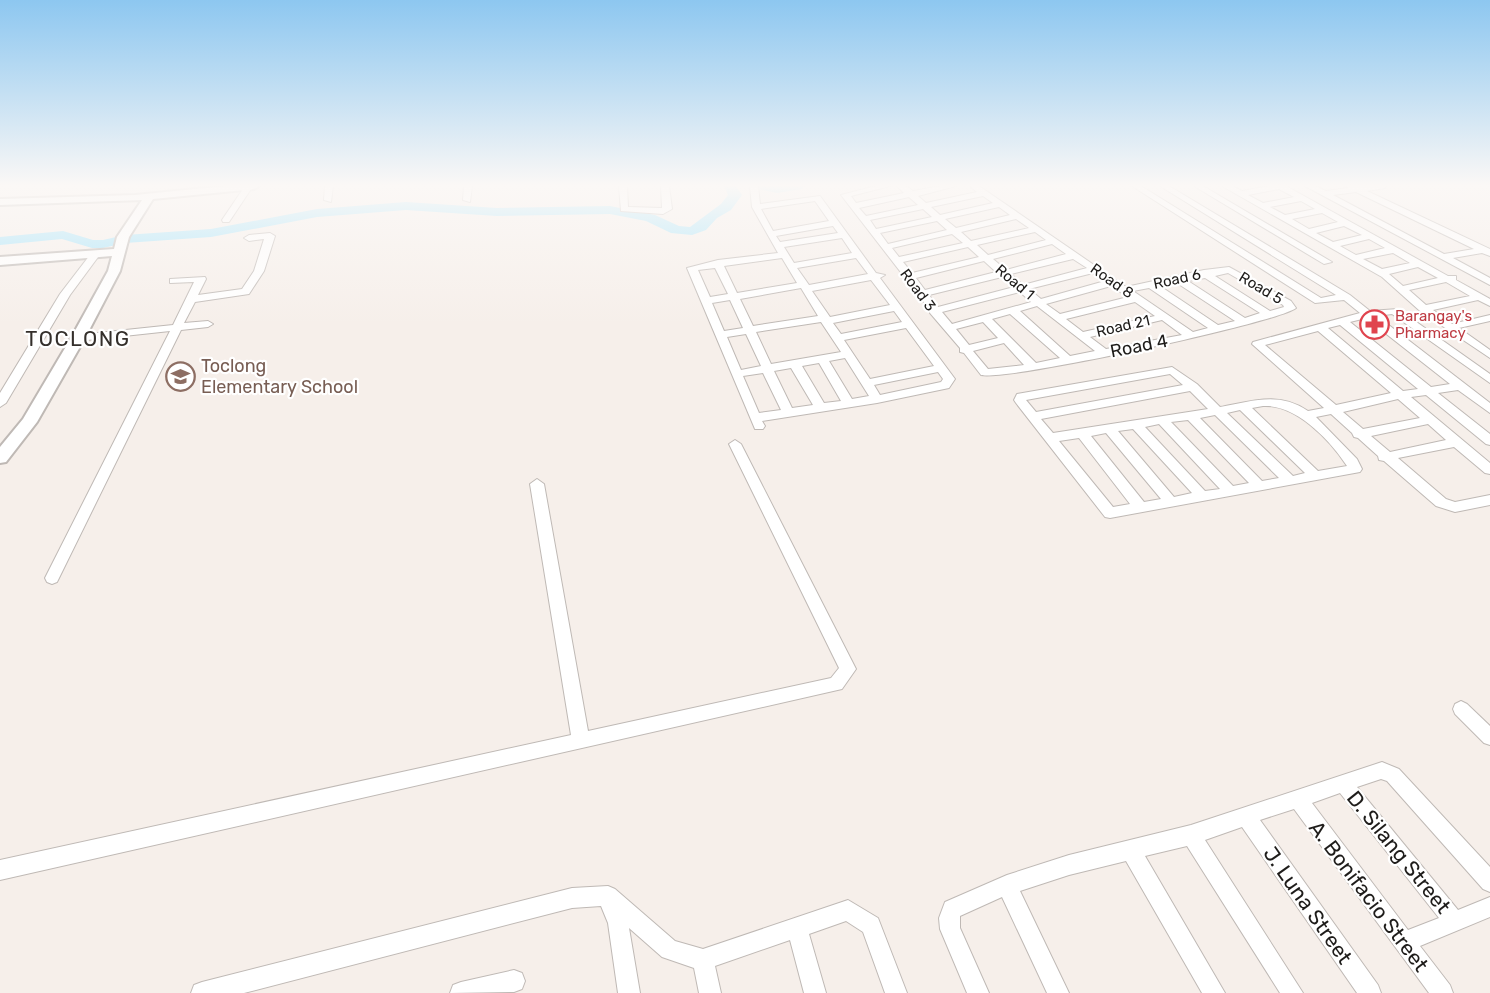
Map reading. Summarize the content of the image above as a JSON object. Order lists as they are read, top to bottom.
{
  "streets": {
    "street": [
      "Road 6",
      "Road 8",
      "Road 1",
      "Road 5",
      "Road 3",
      "Road 21",
      "Road 4",
      "D. Silang Street",
      "A. Bonifacio Street",
      "J. Luna Street"
    ]
  },
  "crossings": [
    ["Road 6", "Road 8"],
    ["Road 6", "Road 5"],
    ["Road 8", "Road 3"],
    ["Road 8", "Road 21"],
    ["Road 8", "Road 4"],
    ["Road 1", "Road 3"],
    ["Road 1", "Road 21"],
    ["Road 1", "Road 4"],
    ["Road 5", "Road 4"],
    ["Road 3", "Road 4"]
  ],
  "districts": ["TOCLONG"],
  "places": {
    "pharmacy": ["Barangay's Pharmacy"],
    "school or university": ["Toclong Elementary School"]
  }
}
